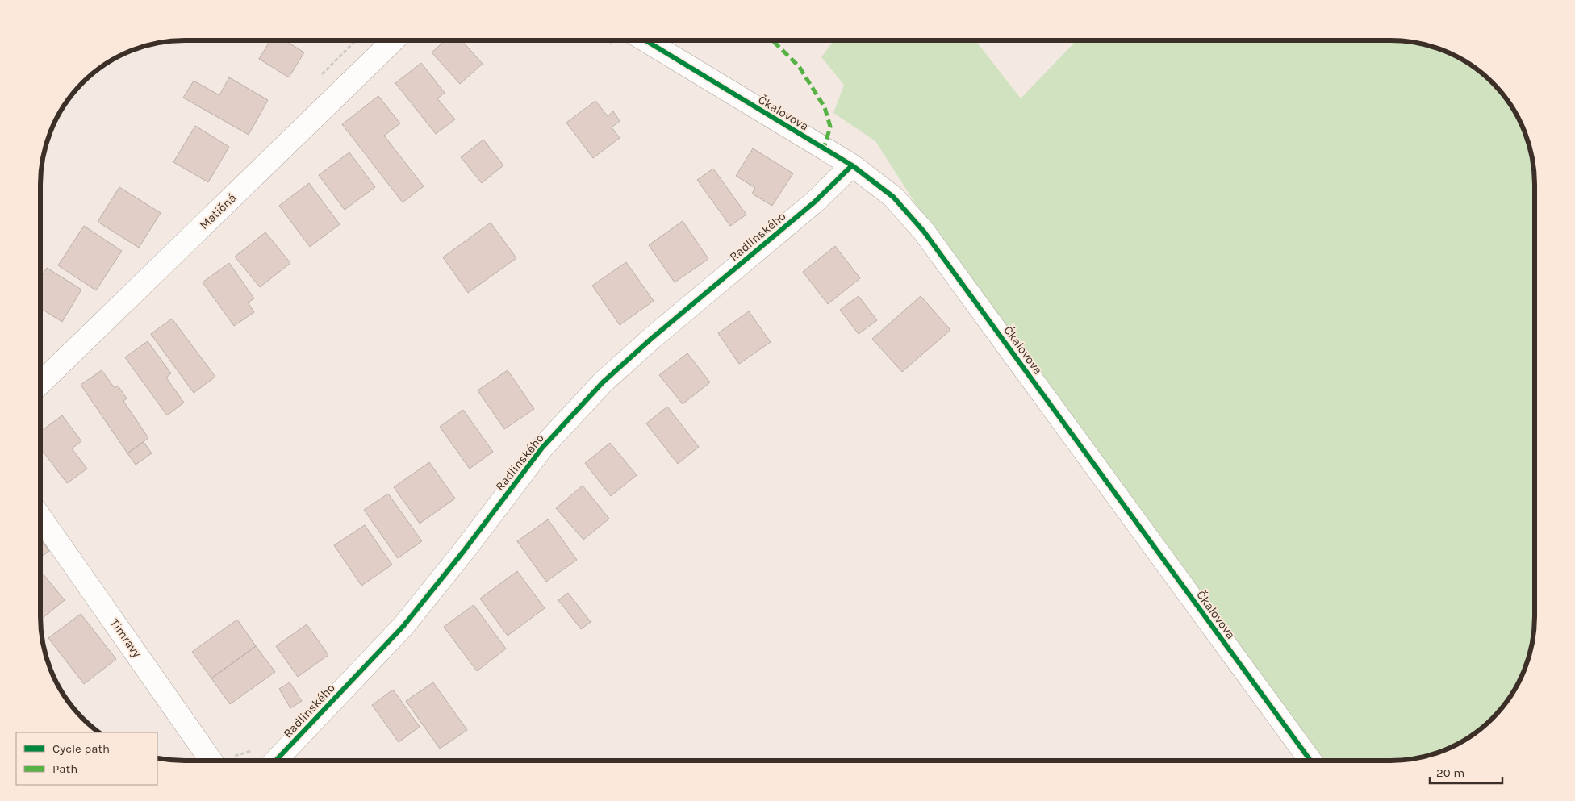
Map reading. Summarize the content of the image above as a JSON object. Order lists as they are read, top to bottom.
{
  "streets": {
    "street": [
      "Čkalovova",
      "Matičná",
      "Radlinského",
      "Timravy"
    ]
  },
  "crossings": [
    ["Čkalovova", "Radlinského"]
  ],
  "legend": ["Cycle path", "Path"],
  "scale_bar": "20 m"
}
